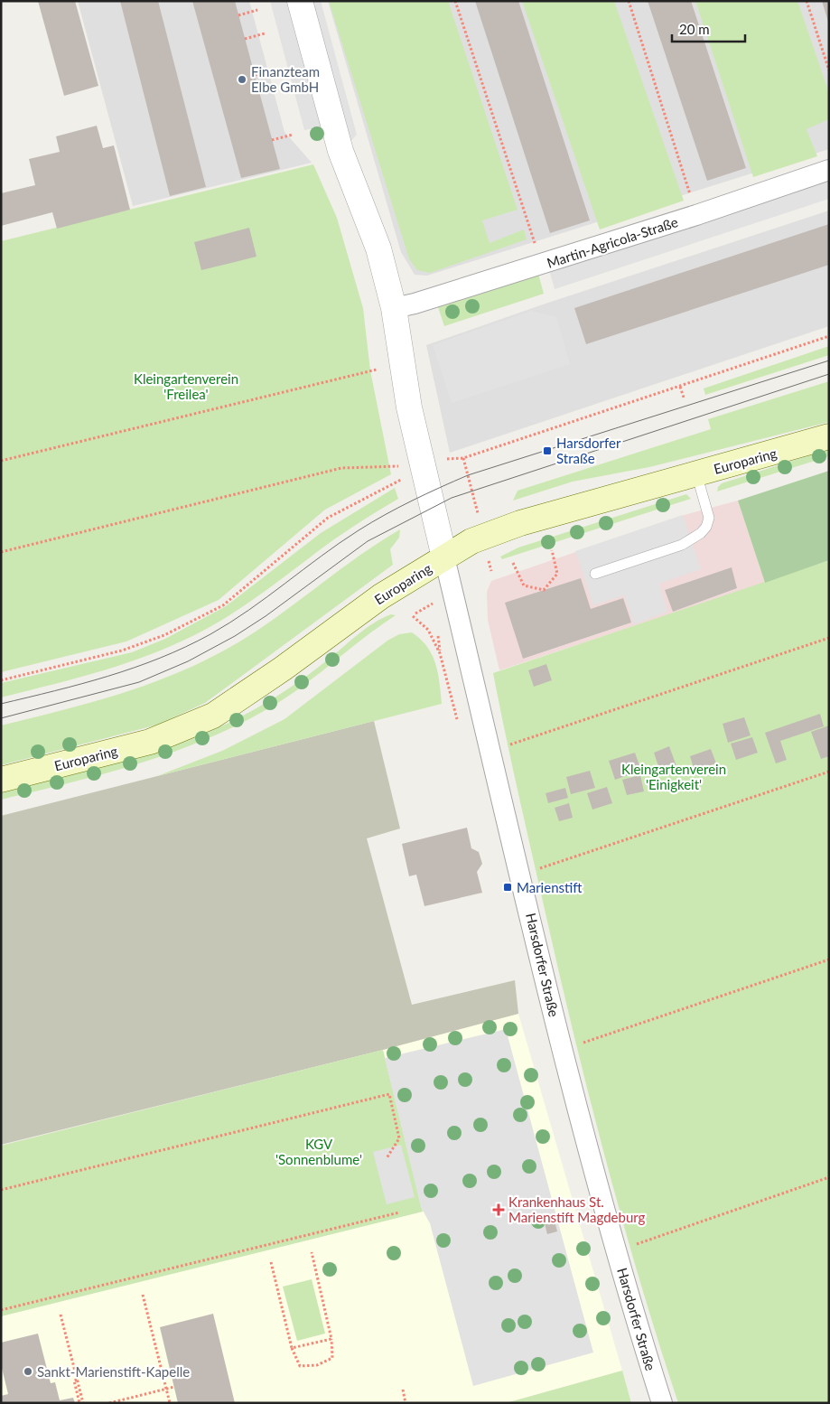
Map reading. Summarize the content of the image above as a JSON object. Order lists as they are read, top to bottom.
{
  "streets": {
    "main road": ["Europaring"],
    "street": ["Martin-Agricola-Straße", "Harsdorfer Straße"]
  },
  "crossings": [
    ["Martin-Agricola-Straße", "Harsdorfer Straße"],
    ["Europaring", "Harsdorfer Straße"]
  ],
  "parks": ["Kleingartenverein 'Freilea'", "Kleingartenverein 'Einigkeit'", "KGV 'Sonnenblume'"],
  "places": {
    "other": ["Finanzteam Elbe GmbH", "Sankt-Marienstift-Kapelle"],
    "transit": ["Harsdorfer Straße", "Marienstift"],
    "health": ["Krankenhaus St. Marienstift Magdeburg"]
  },
  "scale_bar": "20 m"
}
